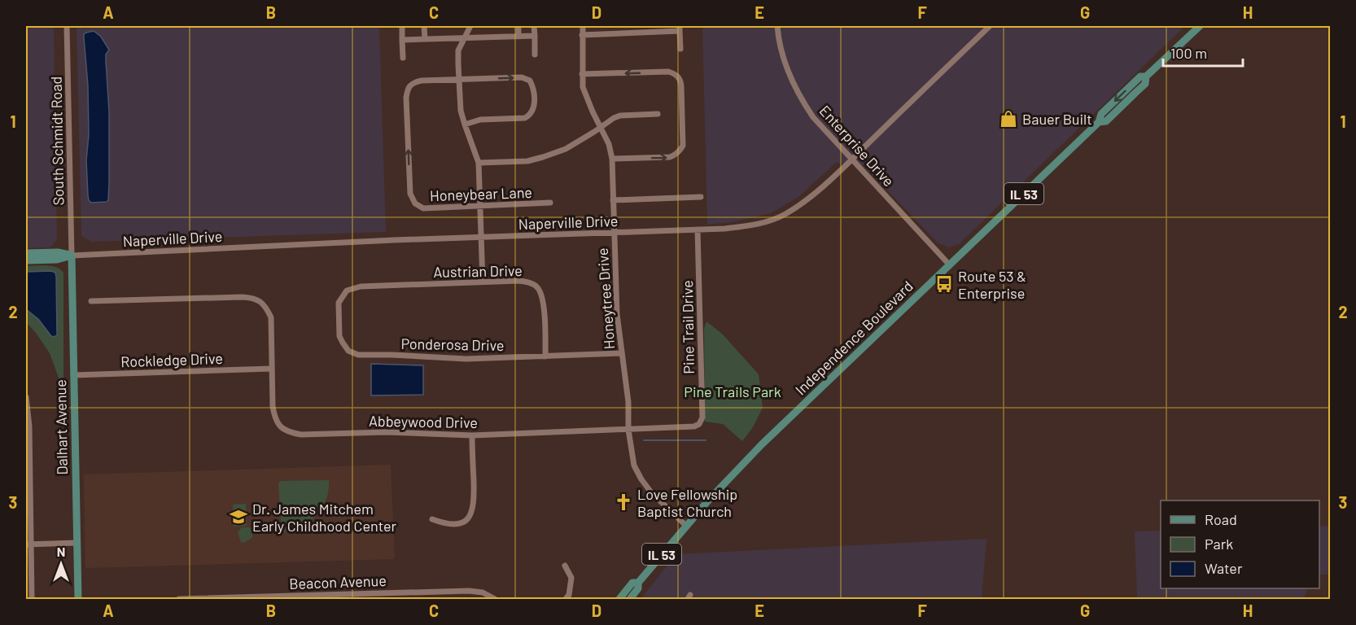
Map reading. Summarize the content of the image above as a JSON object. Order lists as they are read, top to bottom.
{
  "streets": {
    "main road": ["IL 53", "Independence Boulevard", "Dalhart Avenue"],
    "street": [
      "South Schmidt Road",
      "Enterprise Drive",
      "Honeybear Lane",
      "Naperville Drive",
      "Austrian Drive",
      "Honeytree Drive",
      "Pine Trail Drive",
      "Ponderosa Drive",
      "Rockledge Drive",
      "Abbeywood Drive",
      "Beacon Avenue"
    ]
  },
  "crossings": [
    ["South Schmidt Road", "Naperville Drive"],
    ["South Schmidt Road", "Dalhart Avenue"],
    ["Enterprise Drive", "Naperville Drive"],
    ["Enterprise Drive", "Independence Boulevard"],
    ["Naperville Drive", "Honeytree Drive"],
    ["Naperville Drive", "Pine Trail Drive"],
    ["Naperville Drive", "Dalhart Avenue"],
    ["Austrian Drive", "Ponderosa Drive"],
    ["Honeytree Drive", "Independence Boulevard"],
    ["Honeytree Drive", "Ponderosa Drive"],
    ["Honeytree Drive", "Abbeywood Drive"],
    ["Pine Trail Drive", "Abbeywood Drive"],
    ["Rockledge Drive", "Abbeywood Drive"],
    ["Rockledge Drive", "Dalhart Avenue"]
  ],
  "parks": ["Pine Trails Park"],
  "places": {
    "shop": ["Bauer Built"],
    "bus stop": ["Route 53 & Enterprise"],
    "church": ["Love Fellowship Baptist Church"],
    "school or university": ["Dr. James Mitchem Early Childhood Center"]
  },
  "legend": ["Road", "Park", "Water"],
  "scale_bar": "100 m",
  "north": "top",
  "grid": {
    "columns": [
      "A",
      "B",
      "C",
      "D",
      "E",
      "F",
      "G",
      "H"
    ],
    "rows": ["1", "2", "3"]
  }
}
